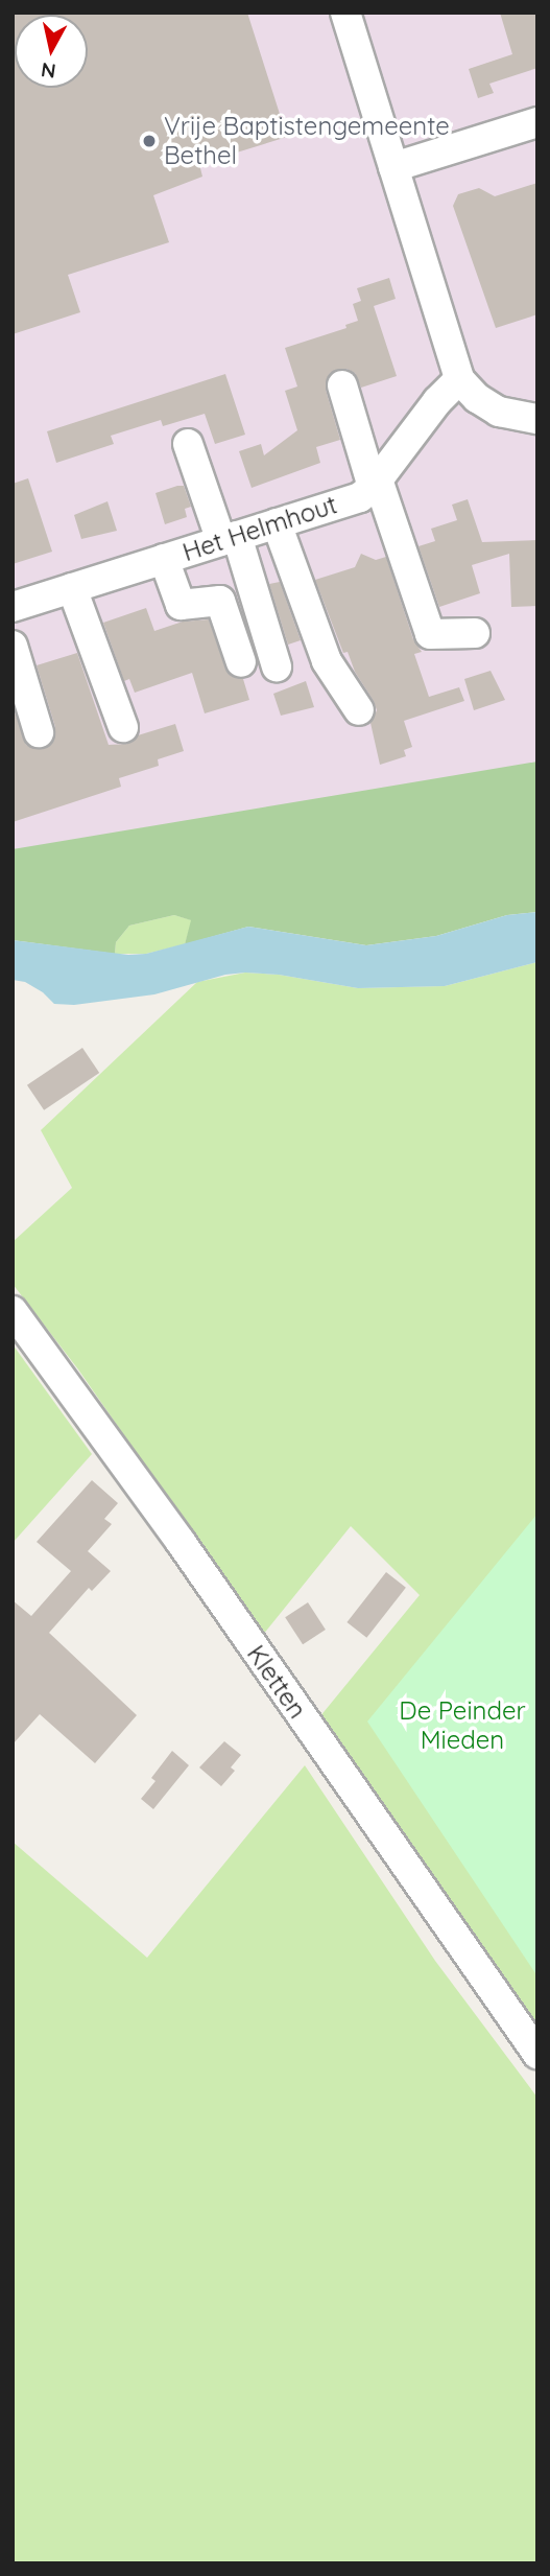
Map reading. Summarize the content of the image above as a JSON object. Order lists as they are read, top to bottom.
{
  "streets": {
    "street": ["Het Helmhout", "Kletten"]
  },
  "parks": ["De Peinder Mieden"],
  "places": ["Vrije Baptistengemeente Bethel"],
  "north": "bottom"
}
